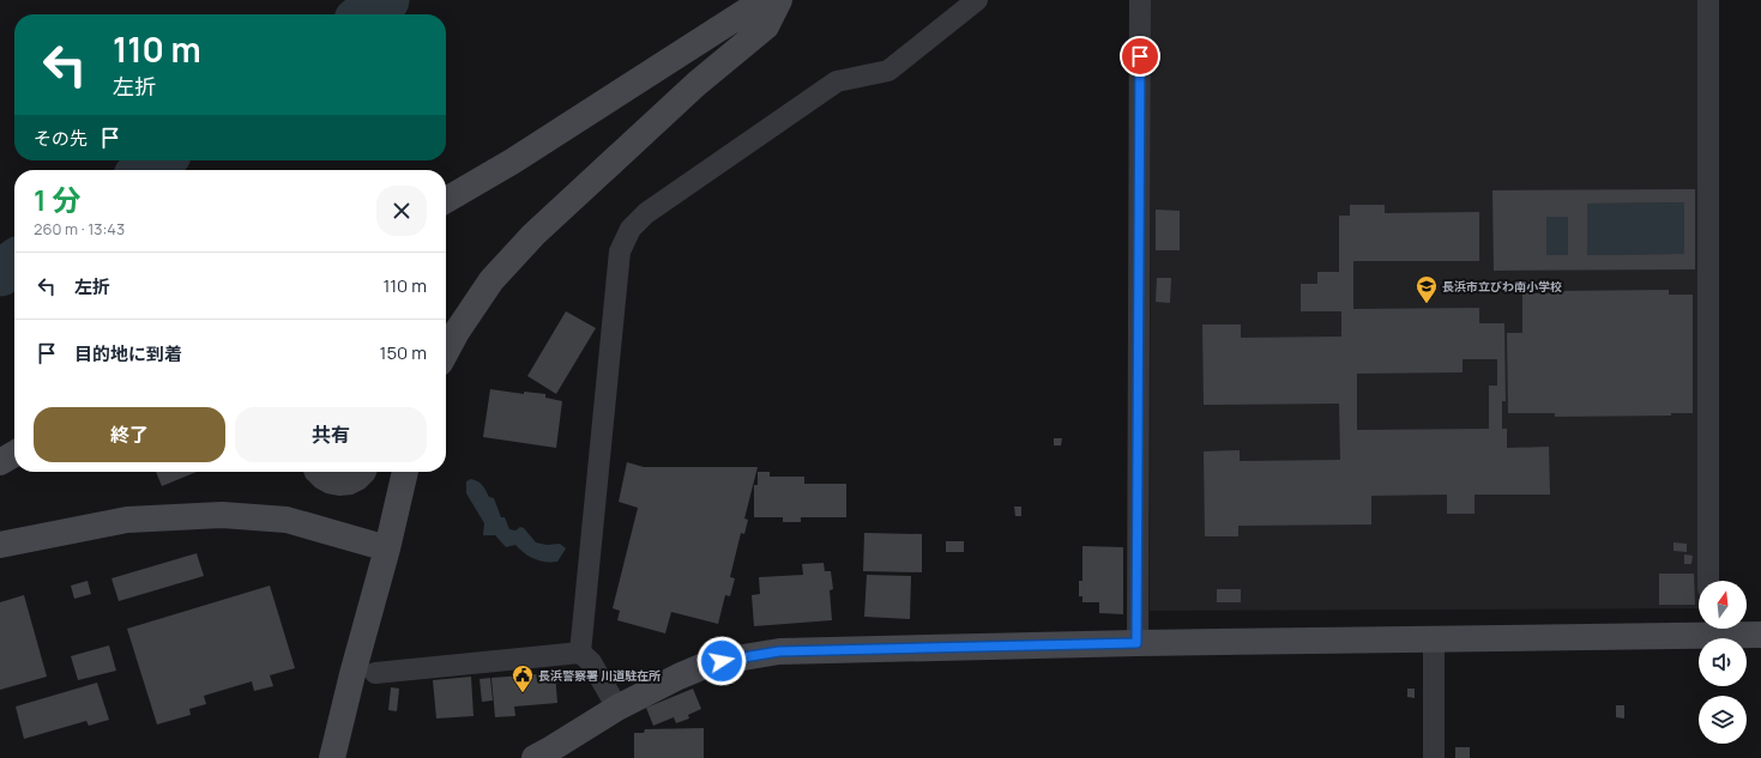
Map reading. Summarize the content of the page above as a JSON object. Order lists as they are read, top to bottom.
{
  "places": {
    "school or university": ["長浜市立びわ南小学校"],
    "public building": ["長浜警察署 川道駐在所"]
  },
  "north": "top",
  "page": {
    "turn": ["110 m", "左折"],
    "then": "その先",
    "heading": ["1 分", "260 m · 13:43"],
    "list": [
      {
        "name": "左折",
        "value": "110 m"
      },
      {
        "name": "目的地に到着",
        "value": "150 m"
      }
    ],
    "buttons": ["終了", "共有"]
  }
}
